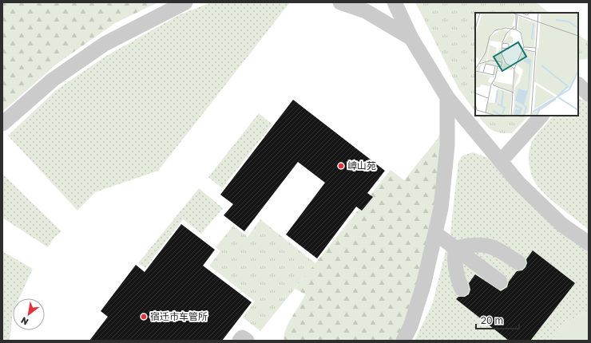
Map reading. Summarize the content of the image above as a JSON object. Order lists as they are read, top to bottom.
{
  "places": ["嶂山苑", "宿迁市车管所"],
  "scale_bar": "20 m",
  "north": "bottom left"
}
